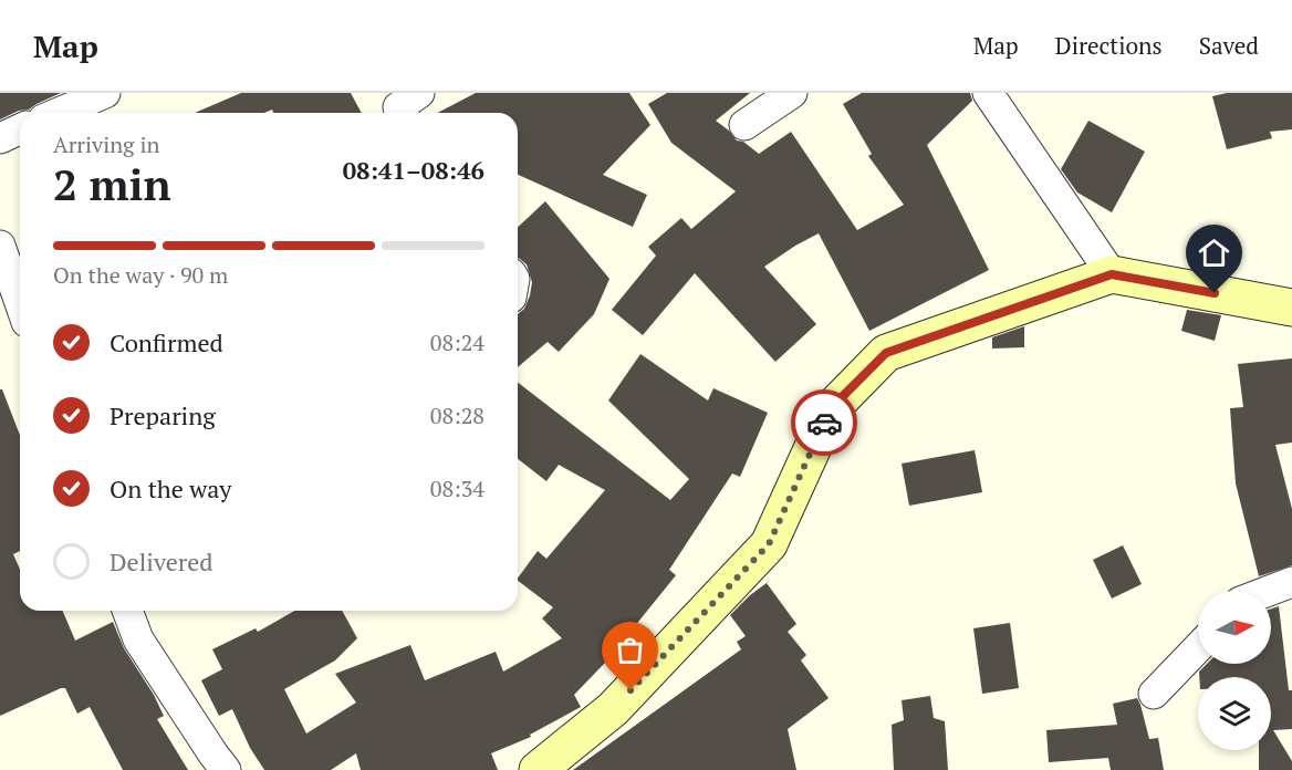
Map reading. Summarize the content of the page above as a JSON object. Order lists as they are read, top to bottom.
{
  "north": "right",
  "page": {
    "header": "Map",
    "nav": ["Map", "Directions", "Saved"],
    "heading": ["2 min", "Arriving in", "08:41–08:46"],
    "bar": "On the way · 90 m",
    "list": [
      ["Confirmed", "08:24"],
      ["Preparing", "08:28"],
      ["On the way", "08:34"],
      "Delivered"
    ]
  }
}
